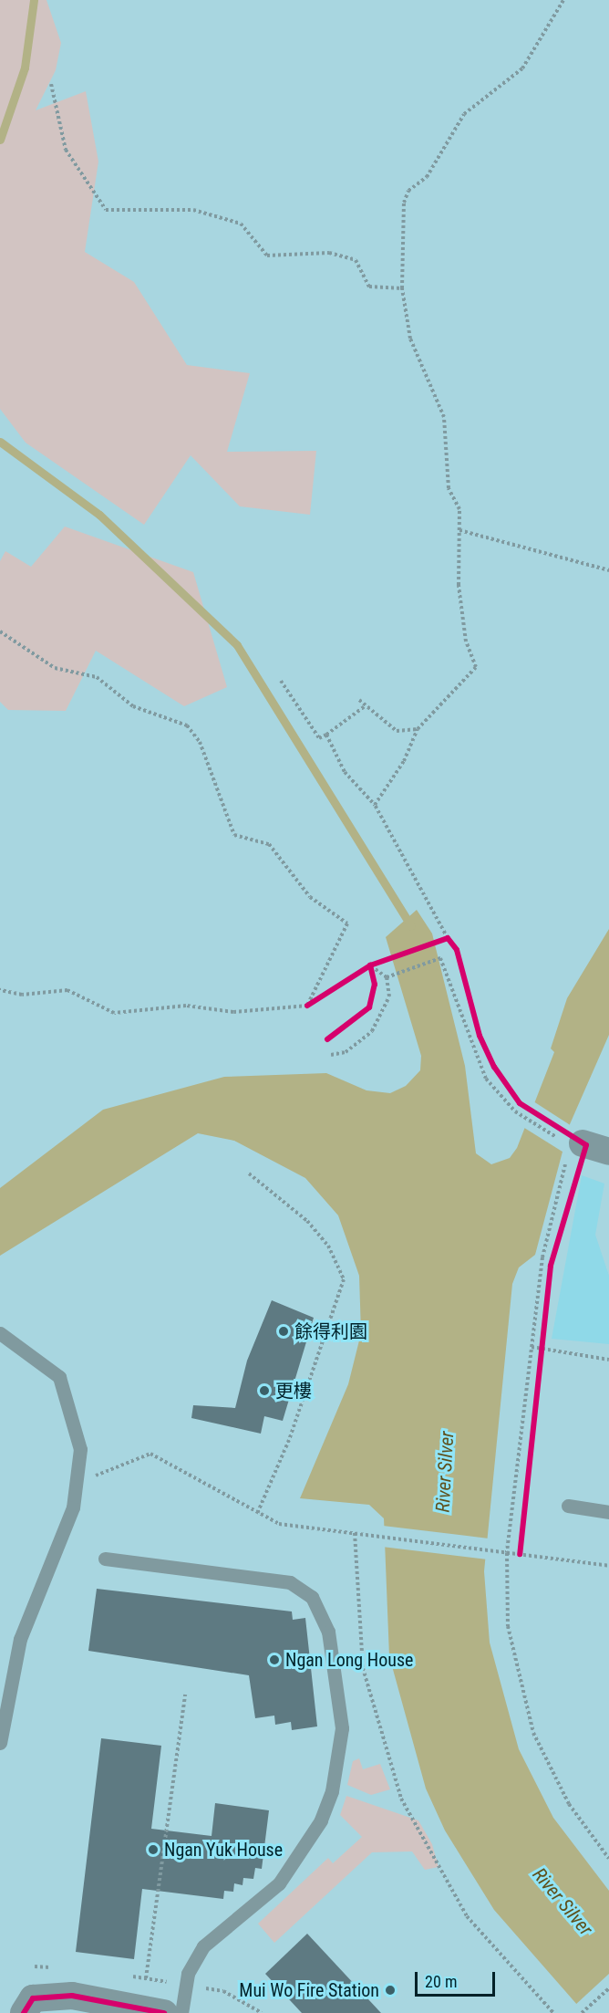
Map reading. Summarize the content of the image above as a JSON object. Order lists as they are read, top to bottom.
{
  "water": ["River Silver"],
  "places": [
    "餘得利園",
    "更樓",
    "Ngan Long House",
    "Ngan Yuk House",
    "Mui Wo Fire Station"
  ],
  "scale_bar": "20 m"
}
